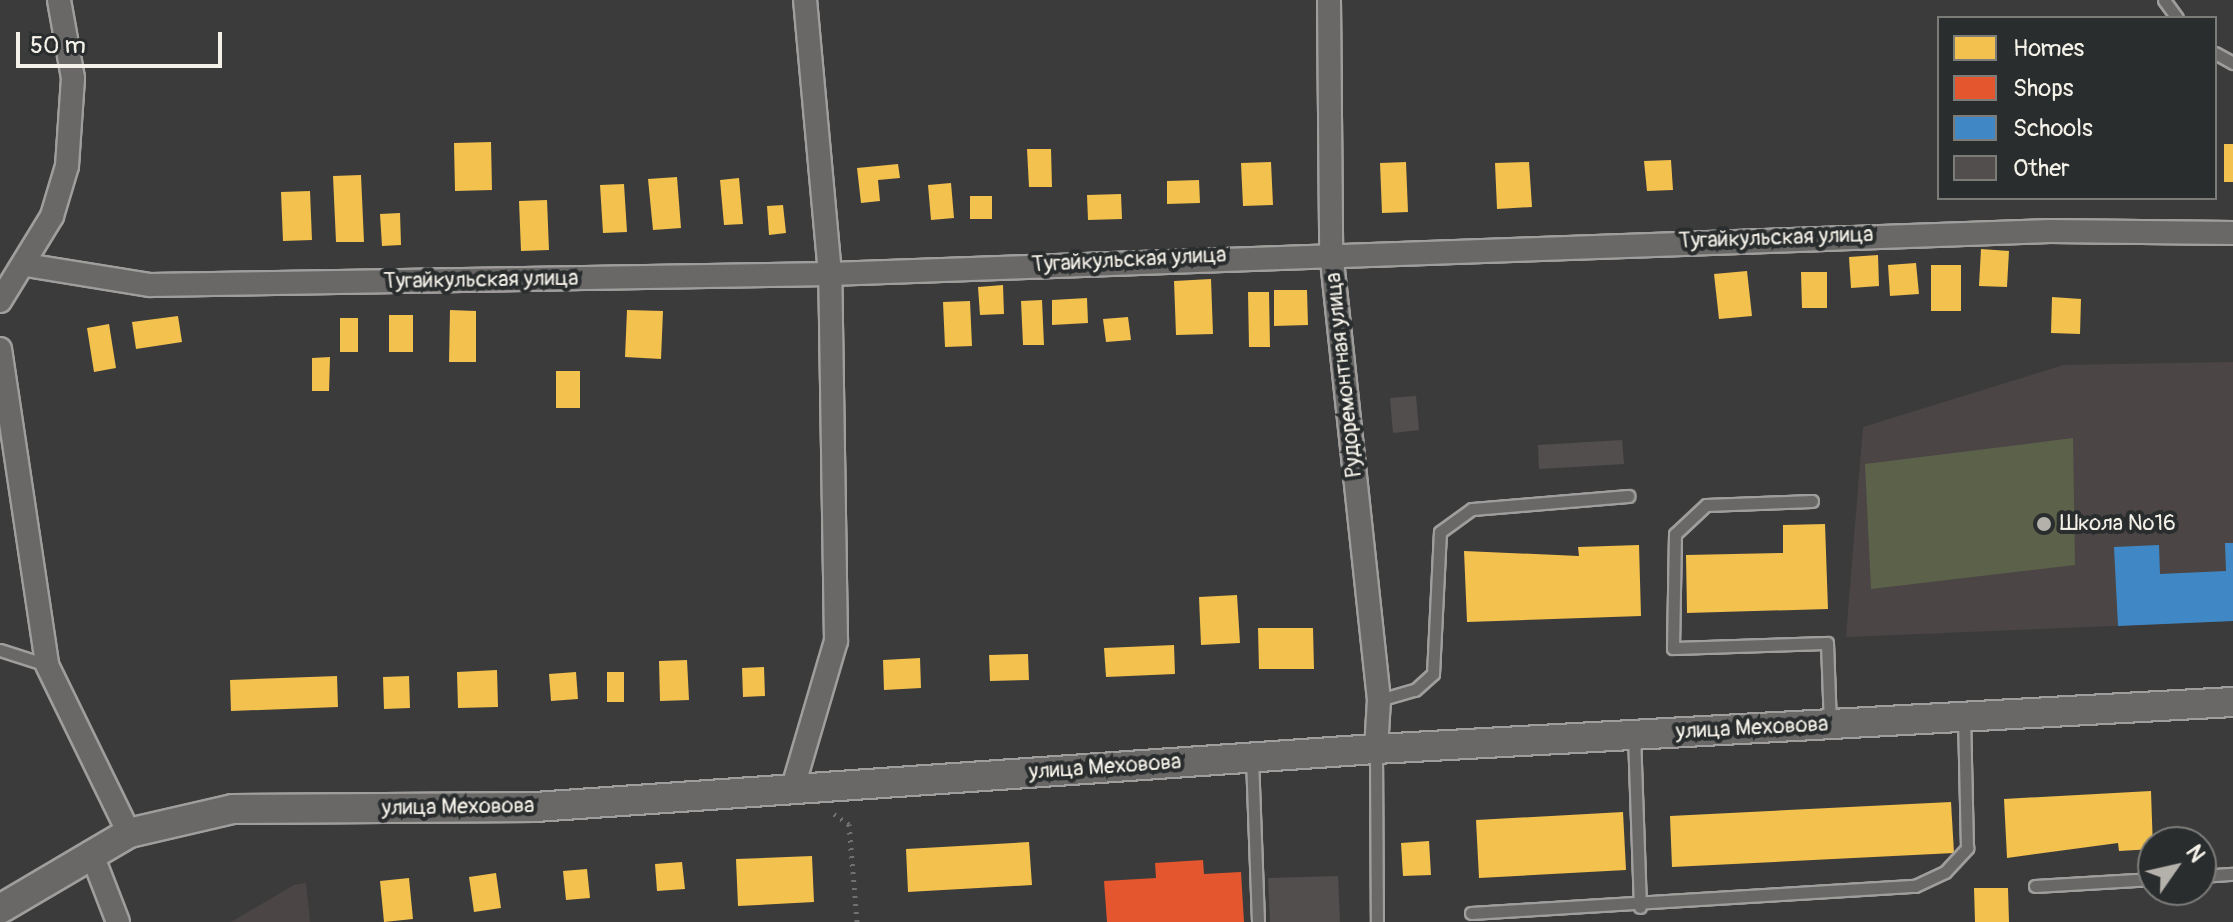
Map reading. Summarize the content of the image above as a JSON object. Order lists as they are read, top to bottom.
{
  "streets": {
    "street": ["Тугайкульская улица", "Рудоремонтная улица", "улица Меховова"]
  },
  "crossings": [
    ["Тугайкульская улица", "Рудоремонтная улица"],
    ["Рудоремонтная улица", "улица Меховова"]
  ],
  "places": ["Школа №16"],
  "legend": [
    "Homes",
    "Shops",
    "Schools",
    "Other"
  ],
  "scale_bar": "50 m",
  "north": "top right"
}
